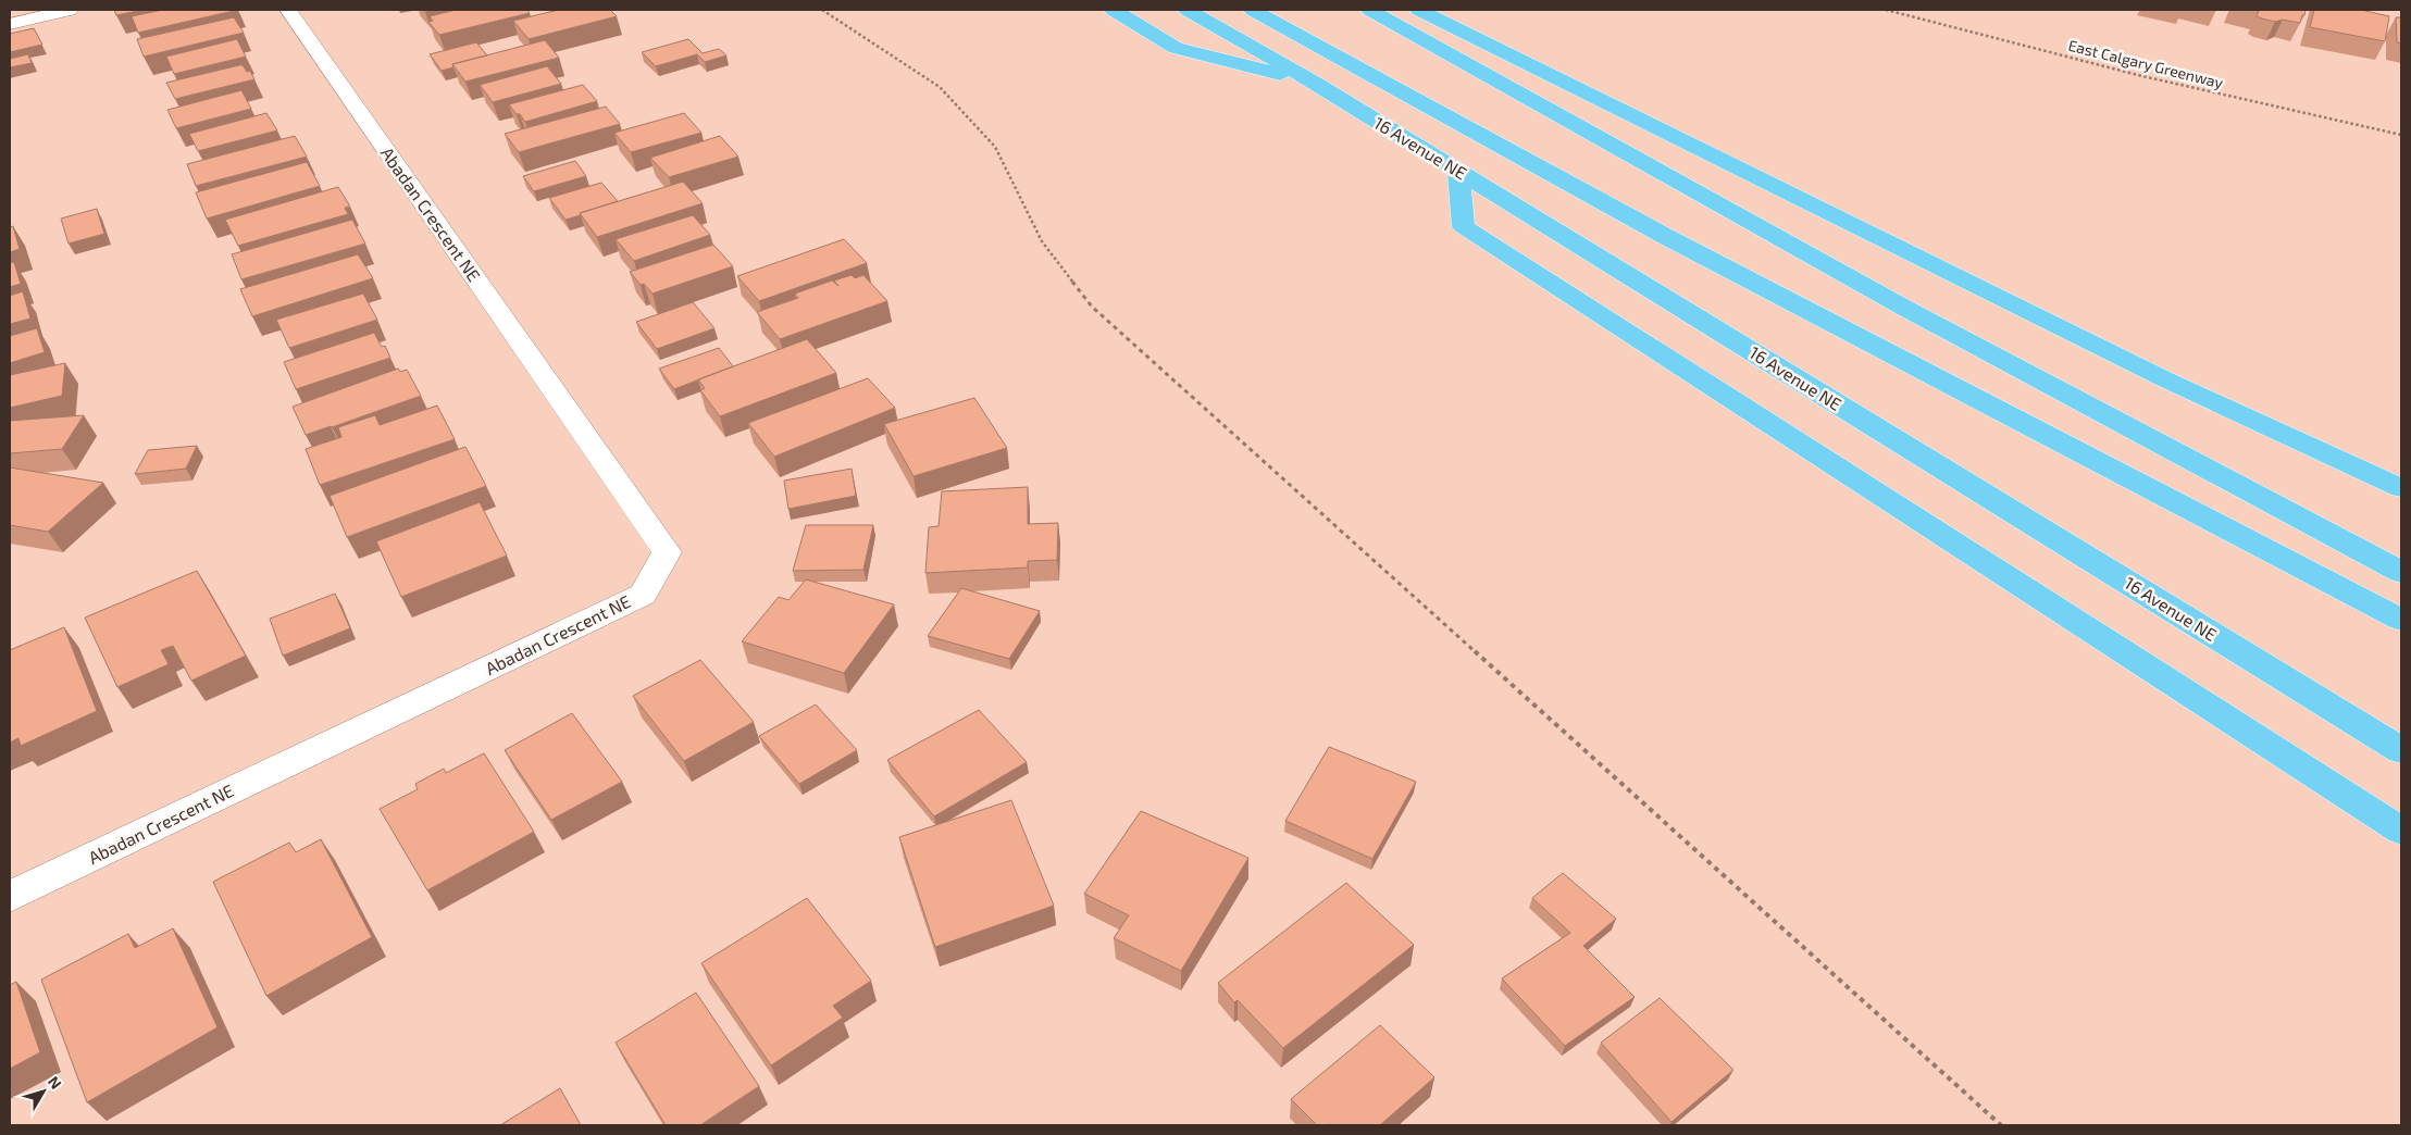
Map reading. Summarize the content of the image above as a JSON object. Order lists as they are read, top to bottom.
{
  "streets": {
    "highway": ["16 Avenue NE"],
    "street": ["Abadan Crescent NE"],
    "path": ["East Calgary Greenway"]
  },
  "north": "top right"
}
